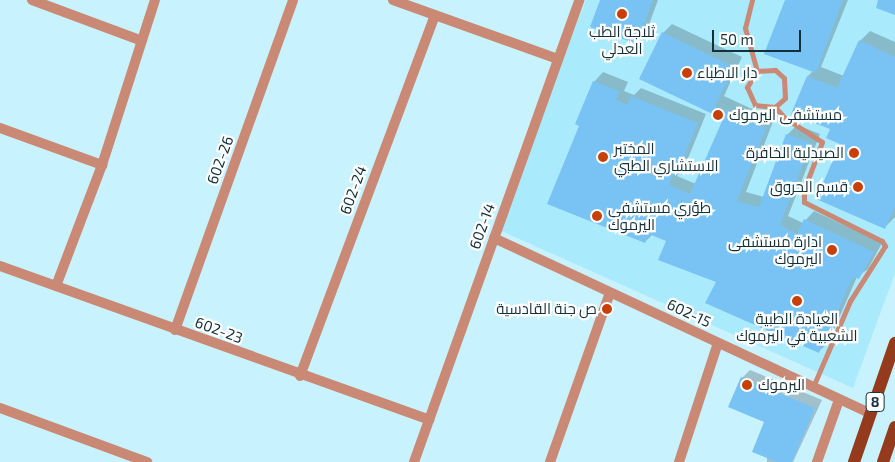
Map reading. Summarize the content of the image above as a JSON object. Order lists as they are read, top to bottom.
{
  "streets": {
    "main road": ["8"],
    "street": [
      "602-26",
      "602-24",
      "602-14",
      "602-15",
      "602-23"
    ]
  },
  "crossings": [
    ["602-26", "602-23"],
    ["602-24", "602-23"],
    ["602-14", "602-15"],
    ["602-14", "602-23"],
    ["602-15", "8"]
  ],
  "places": [
    "ثلاجة الطب العدلي",
    "دار الاطباء",
    "مستشفى اليرموك",
    "الصيدلية الخافرة",
    "المختبر الاستشاري الطبي",
    "قسم الحروق",
    "طؤري مستشفى اليرموك",
    "ادارة مستشفى اليرموك",
    "العيادة الطبية الشعبية في اليرموك",
    "ص جنة القادسية",
    "اليرموك"
  ],
  "scale_bar": "50 m"
}
